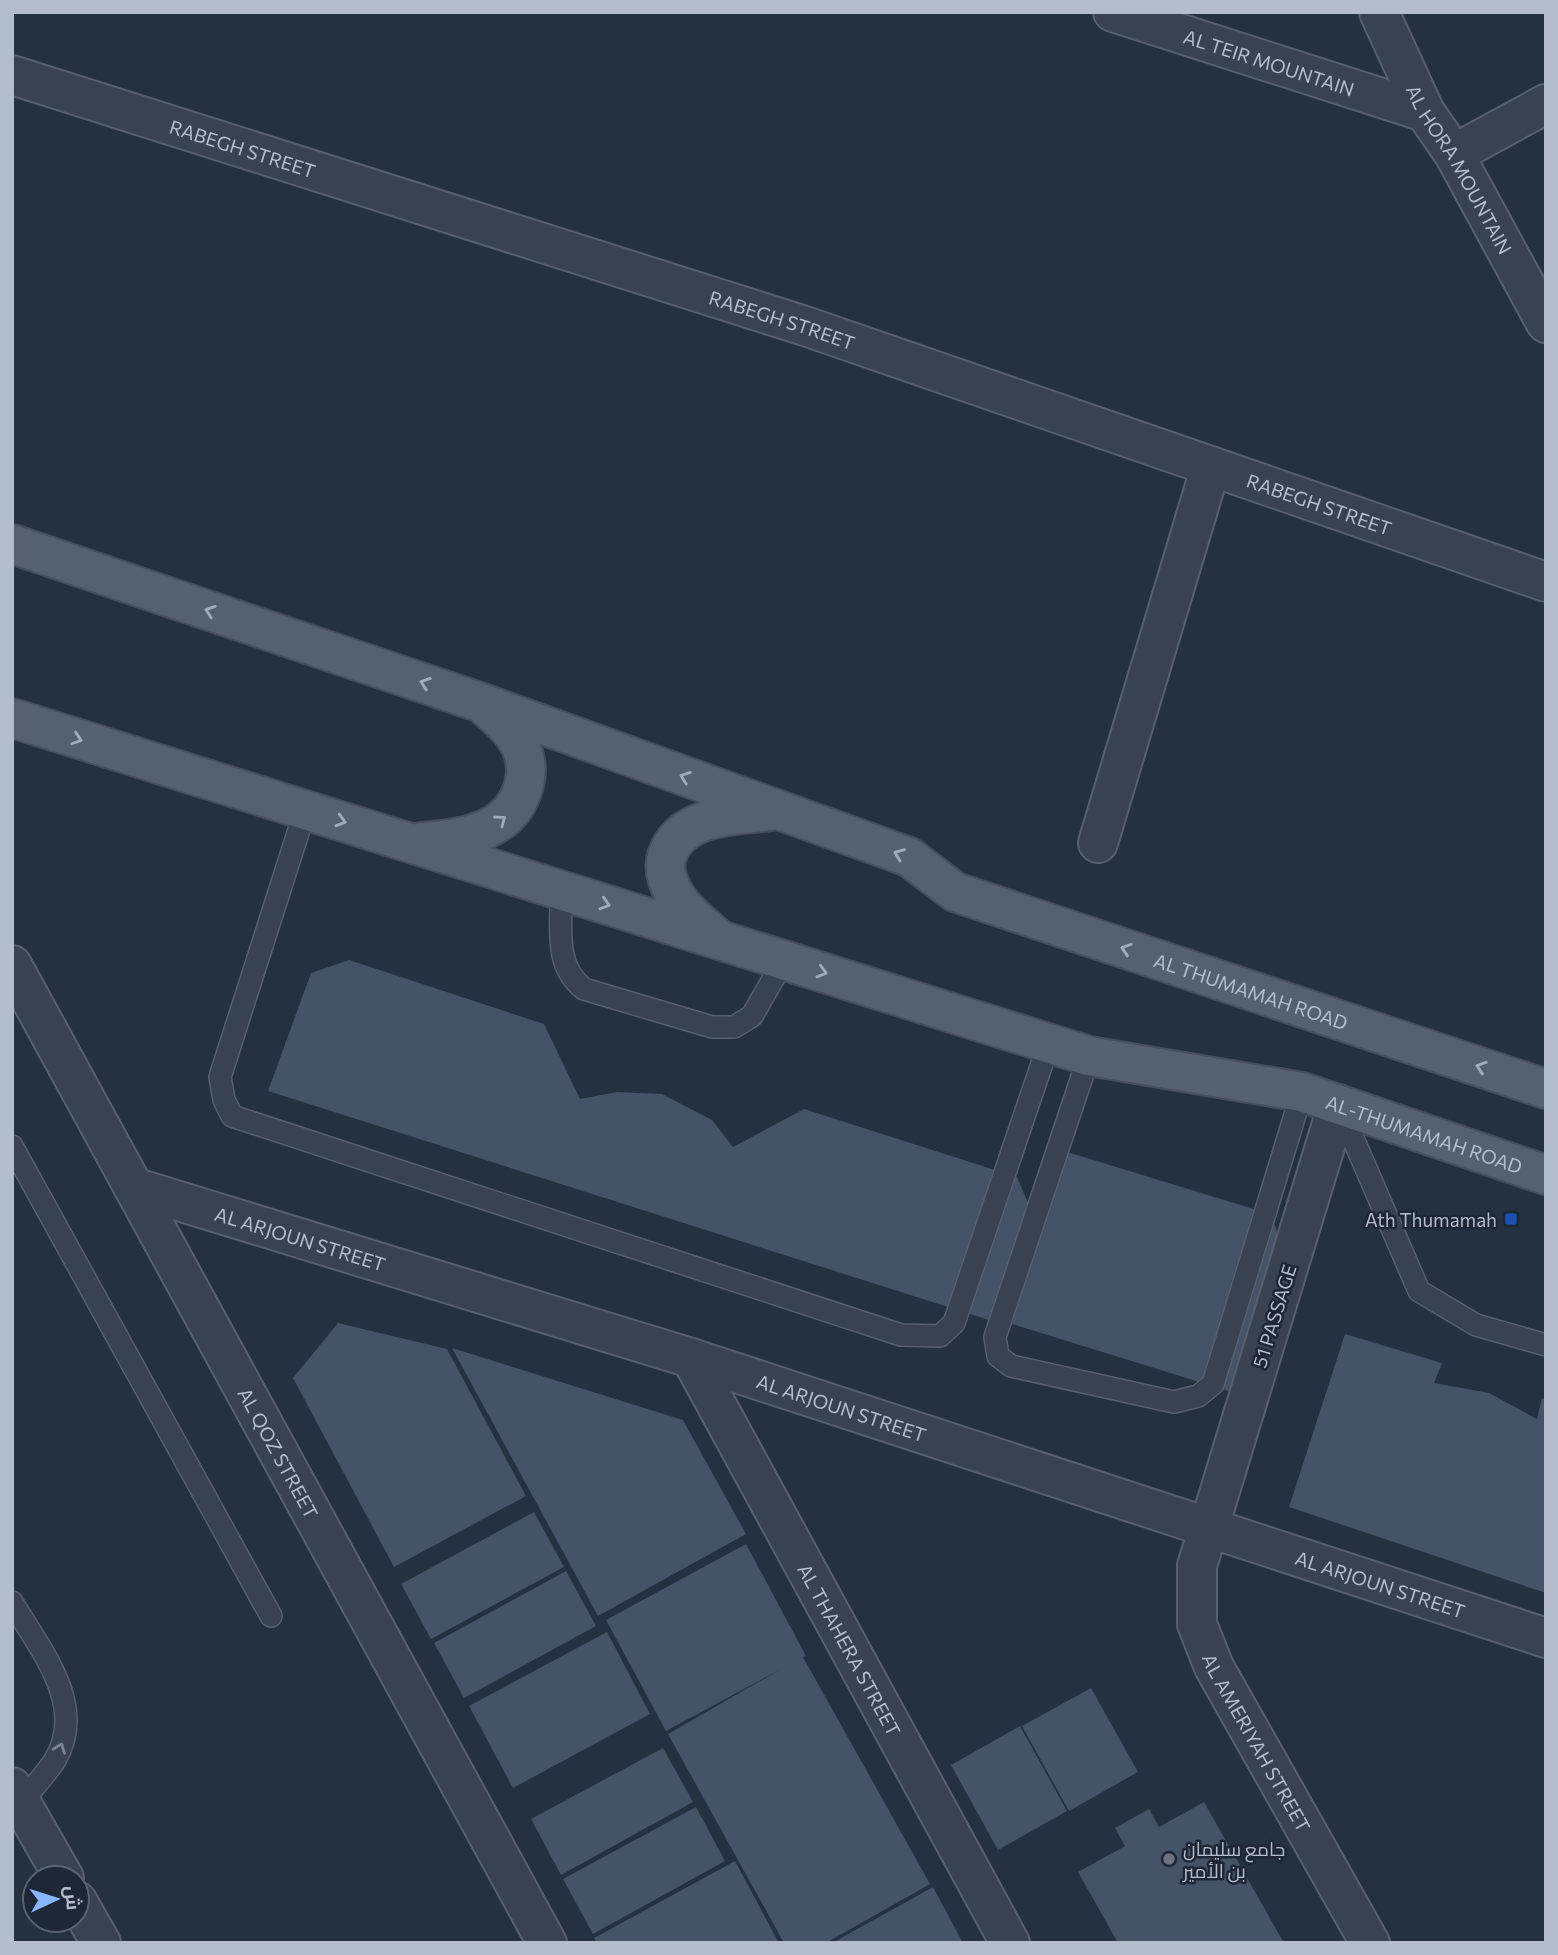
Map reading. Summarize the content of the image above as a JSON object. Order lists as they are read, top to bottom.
{
  "streets": {
    "main road": ["AL THUMAMAH ROAD", "AL-THUMAMAH ROAD"],
    "street": [
      "AL TEIR MOUNTAIN",
      "RABEGH STREET",
      "AL HORA MOUNTAIN",
      "AL ARJOUN STREET",
      "51 PASSAGE",
      "AL QOZ STREET",
      "AL THAHERA STREET",
      "AL AMERIYAH STREET"
    ]
  },
  "crossings": [
    ["AL TEIR MOUNTAIN", "AL HORA MOUNTAIN"],
    ["AL-THUMAMAH ROAD", "51 PASSAGE"],
    ["AL ARJOUN STREET", "51 PASSAGE"],
    ["AL ARJOUN STREET", "AL QOZ STREET"],
    ["AL ARJOUN STREET", "AL THAHERA STREET"],
    ["AL ARJOUN STREET", "AL AMERIYAH STREET"],
    ["51 PASSAGE", "AL AMERIYAH STREET"]
  ],
  "one_way": ["AL THUMAMAH ROAD", "AL-THUMAMAH ROAD"],
  "places": {
    "transit": ["Ath Thumamah"],
    "other": ["جامع سليمان بن الأمير"]
  },
  "north": "right"
}
